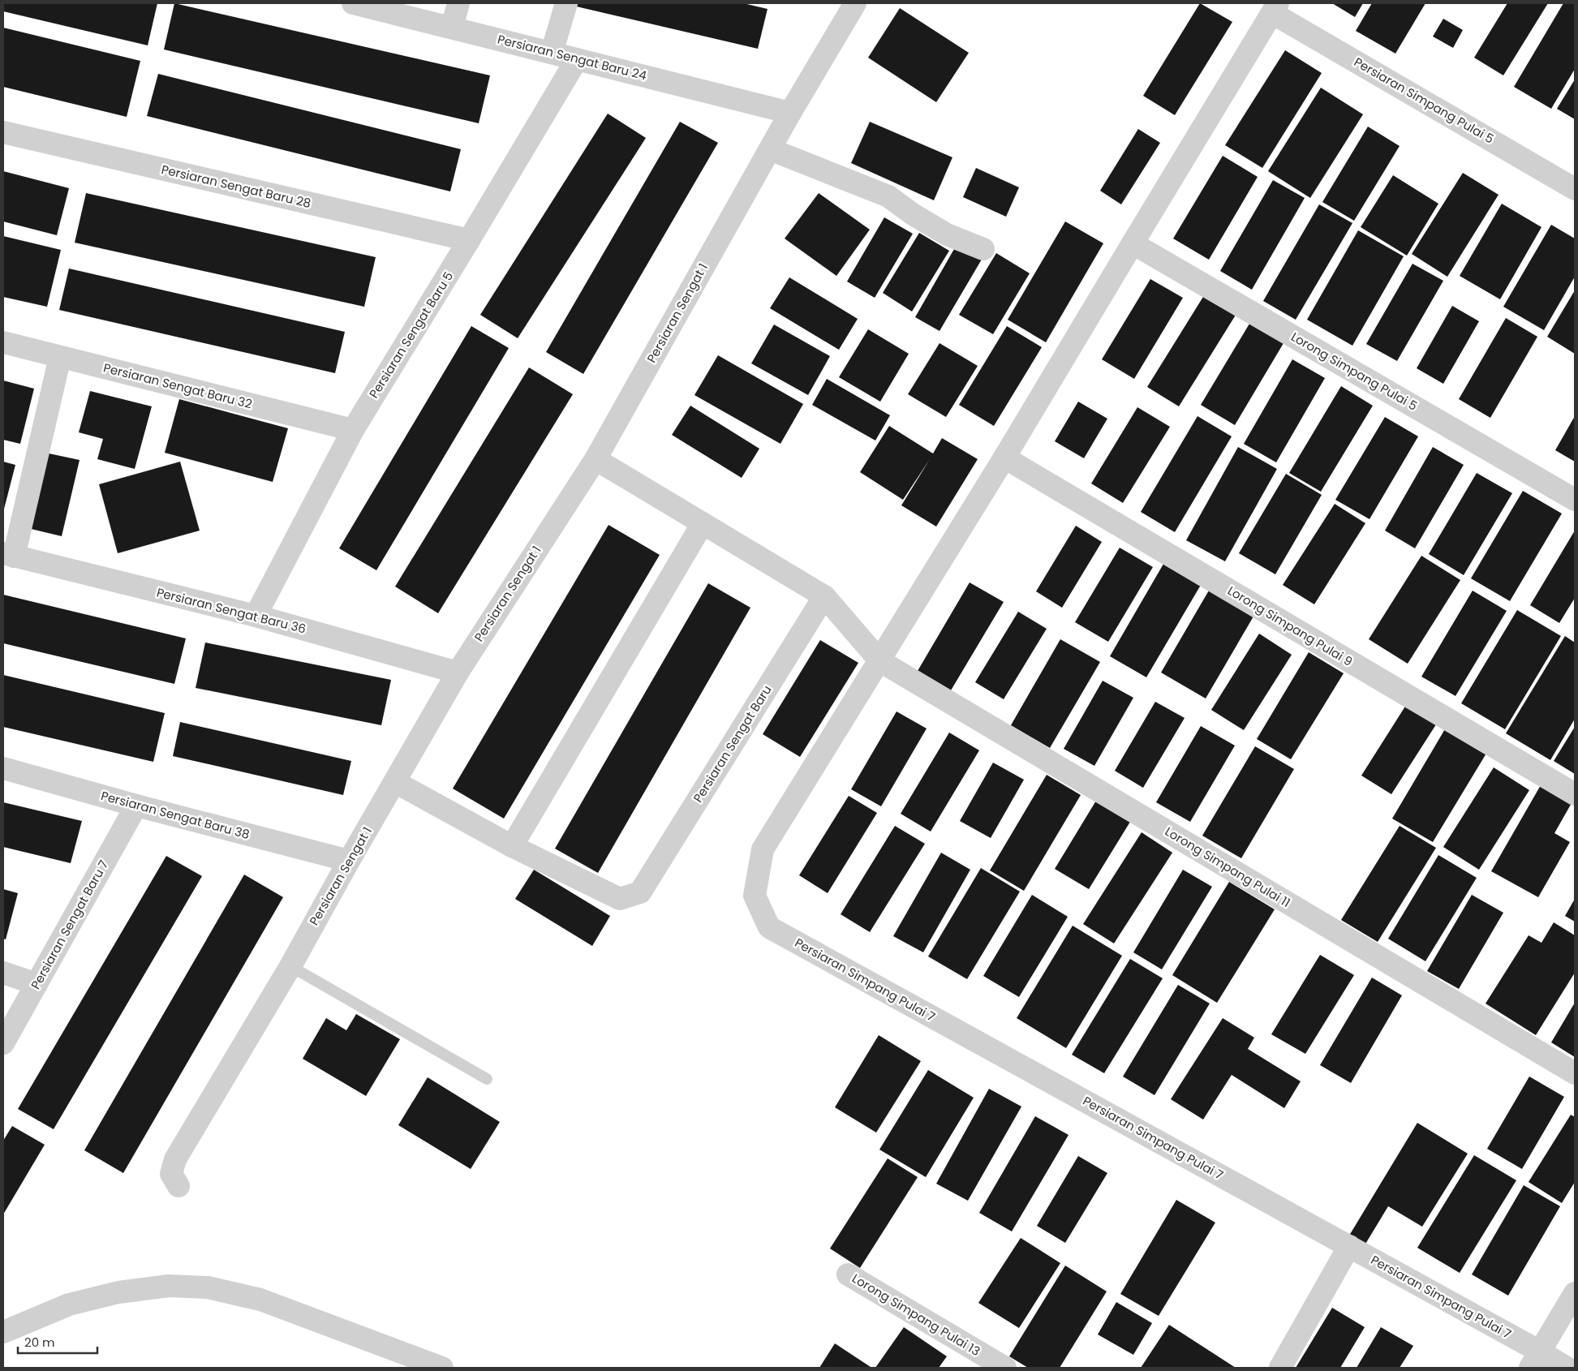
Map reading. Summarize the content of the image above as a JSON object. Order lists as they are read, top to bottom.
{
  "streets": {
    "street": [
      "Persiaran Sengat Baru 24",
      "Persiaran Simpang Pulai 5",
      "Persiaran Sengat Baru 28",
      "Persiaran Sengat 1",
      "Persiaran Sengat Baru 5",
      "Lorong Simpang Pulai 5",
      "Persiaran Sengat Baru 32",
      "Persiaran Sengat Baru 36",
      "Lorong Simpang Pulai 9",
      "Persiaran Sengat Baru",
      "Persiaran Sengat Baru 38",
      "Lorong Simpang Pulai 11",
      "Persiaran Sengat Baru 7",
      "Persiaran Simpang Pulai 7",
      "Lorong Simpang Pulai 13"
    ]
  },
  "crossings": [
    ["Persiaran Sengat Baru 24", "Persiaran Sengat 1"],
    ["Persiaran Sengat Baru 24", "Persiaran Sengat Baru 5"],
    ["Persiaran Sengat Baru 28", "Persiaran Sengat Baru 5"],
    ["Persiaran Sengat 1", "Persiaran Sengat Baru 36"],
    ["Persiaran Sengat 1", "Persiaran Sengat Baru 38"],
    ["Persiaran Sengat 1", "Lorong Simpang Pulai 11"],
    ["Persiaran Sengat Baru 5", "Persiaran Sengat Baru 32"],
    ["Persiaran Sengat Baru 5", "Persiaran Sengat Baru 36"],
    ["Persiaran Sengat Baru", "Lorong Simpang Pulai 11"],
    ["Persiaran Sengat Baru 38", "Persiaran Sengat Baru 7"],
    ["Lorong Simpang Pulai 11", "Persiaran Simpang Pulai 7"]
  ],
  "scale_bar": "20 m"
}
